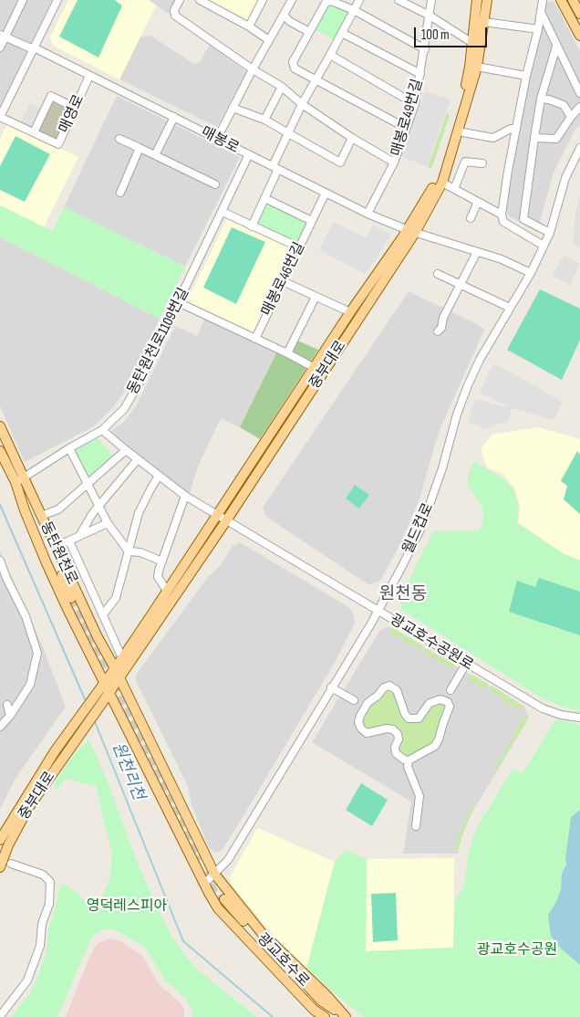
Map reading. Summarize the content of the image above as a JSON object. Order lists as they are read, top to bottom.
{
  "streets": {
    "main road": ["중부대로", "동탄원천로", "광교호수로"],
    "street": [
      "매영로",
      "매봉로49번길",
      "매봉로",
      "매봉로46번길",
      "동탄원천로1109번길",
      "월드컵로",
      "광교호수공원로"
    ]
  },
  "crossings": [
    ["매영로", "매봉로"],
    ["매봉로49번길", "매봉로"],
    ["매봉로", "매봉로46번길"],
    ["매봉로", "동탄원천로1109번길"],
    ["매봉로", "중부대로"],
    ["매봉로", "월드컵로"],
    ["동탄원천로1109번길", "동탄원천로"],
    ["동탄원천로1109번길", "광교호수공원로"],
    ["중부대로", "동탄원천로"],
    ["중부대로", "광교호수공원로"],
    ["월드컵로", "동탄원천로"],
    ["월드컵로", "광교호수공원로"],
    ["동탄원천로", "광교호수로"]
  ],
  "districts": ["원천동"],
  "water": ["원천리천"],
  "parks": ["영덕레스피아", "광교호수공원"],
  "scale_bar": "100 m"
}
